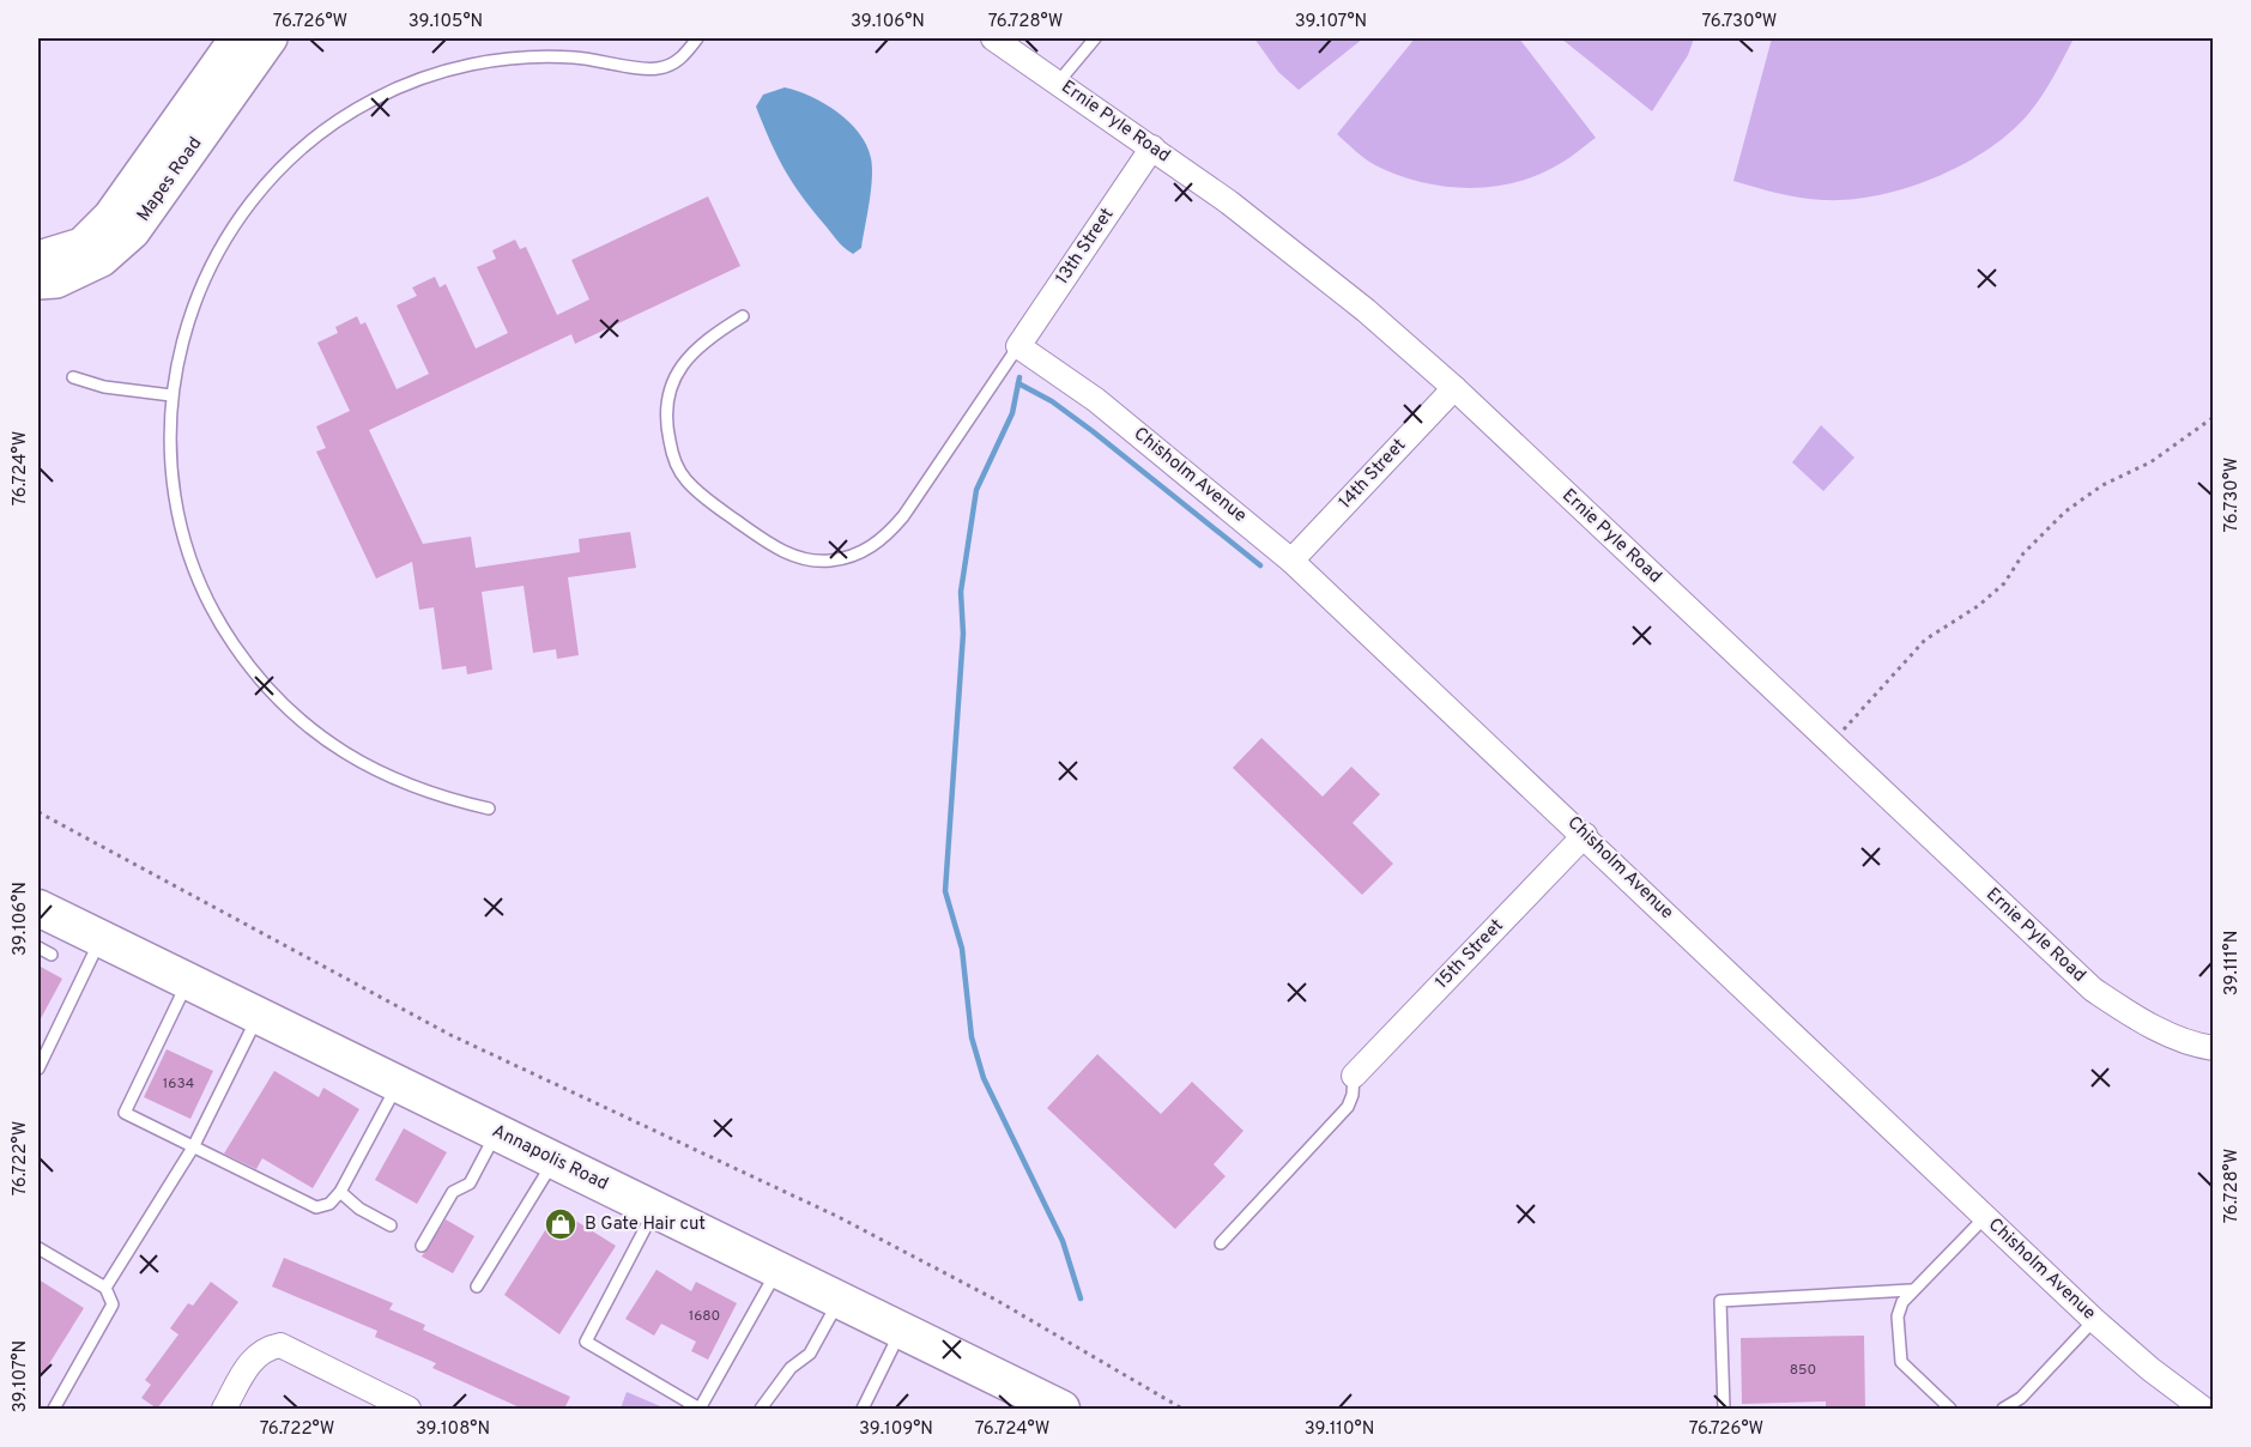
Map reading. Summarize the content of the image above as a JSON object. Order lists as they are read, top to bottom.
{
  "streets": {
    "main road": ["Annapolis Road"],
    "street": [
      "Ernie Pyle Road",
      "Mapes Road",
      "13th Street",
      "14th Street",
      "Chisholm Avenue",
      "15th Street"
    ]
  },
  "crossings": [
    ["Ernie Pyle Road", "13th Street"],
    ["Ernie Pyle Road", "14th Street"],
    ["13th Street", "Chisholm Avenue"],
    ["14th Street", "Chisholm Avenue"],
    ["Chisholm Avenue", "15th Street"]
  ],
  "places": {
    "shop": ["B Gate Hair cut"]
  },
  "house_numbers": ["1634", "1680", "850"],
  "coordinates": [
    "76.726°W",
    "39.105°N",
    "39.106°N",
    "76.728°W",
    "39.107°N",
    "76.730°W",
    "76.724°W",
    "39.111°N",
    "76.722°W",
    "39.108°N",
    "39.109°N",
    "39.110°N"
  ]
}
